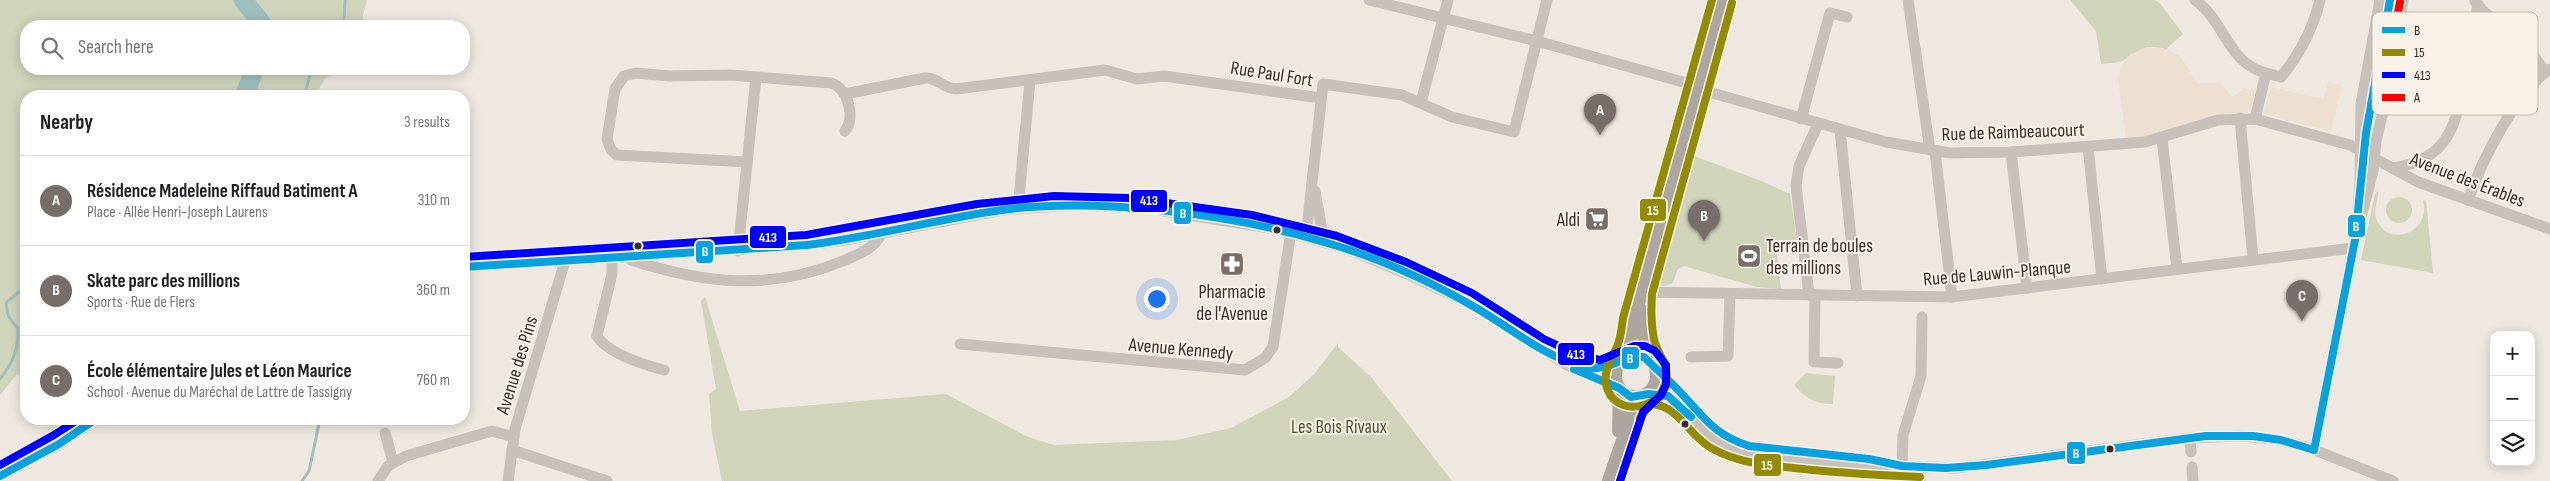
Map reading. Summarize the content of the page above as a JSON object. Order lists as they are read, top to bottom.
{
  "streets": {
    "street": [
      "Rue Paul Fort",
      "Rue de Raimbeaucourt",
      "Avenue des Érables",
      "Rue de Lauwin-Planque",
      "Avenue Kennedy",
      "Avenue des Pins"
    ]
  },
  "crossings": [
    ["Rue de Raimbeaucourt", "Avenue des Érables"]
  ],
  "parks": ["Les Bois Rivaux"],
  "places": {
    "supermarket": ["Aldi"],
    "sports": ["Terrain de boules des millions"],
    "pharmacy": ["Pharmacie de l'Avenue"]
  },
  "lines": [
    "transit line B",
    "transit line 15",
    "transit line A",
    "transit line 413"
  ],
  "legend": [
    "B",
    "15",
    "413",
    "A"
  ],
  "page": {
    "search": "Search here",
    "heading": ["Nearby", "3 results"],
    "pins": ["A", "B", "C"],
    "list": [
      {
        "mark": "A",
        "name": "Résidence Madeleine Riffaud Batiment A",
        "note": "Place · Allée Henri-Joseph Laurens",
        "value": "310 m"
      },
      {
        "mark": "B",
        "name": "Skate parc des millions",
        "note": "Sports · Rue de Flers",
        "value": "360 m"
      },
      {
        "mark": "C",
        "name": "École élémentaire Jules et Léon Maurice",
        "note": "School · Avenue du Maréchal de Lattre de Tassigny",
        "value": "760 m"
      }
    ],
    "map_buttons": ["+", "−"]
  }
}
